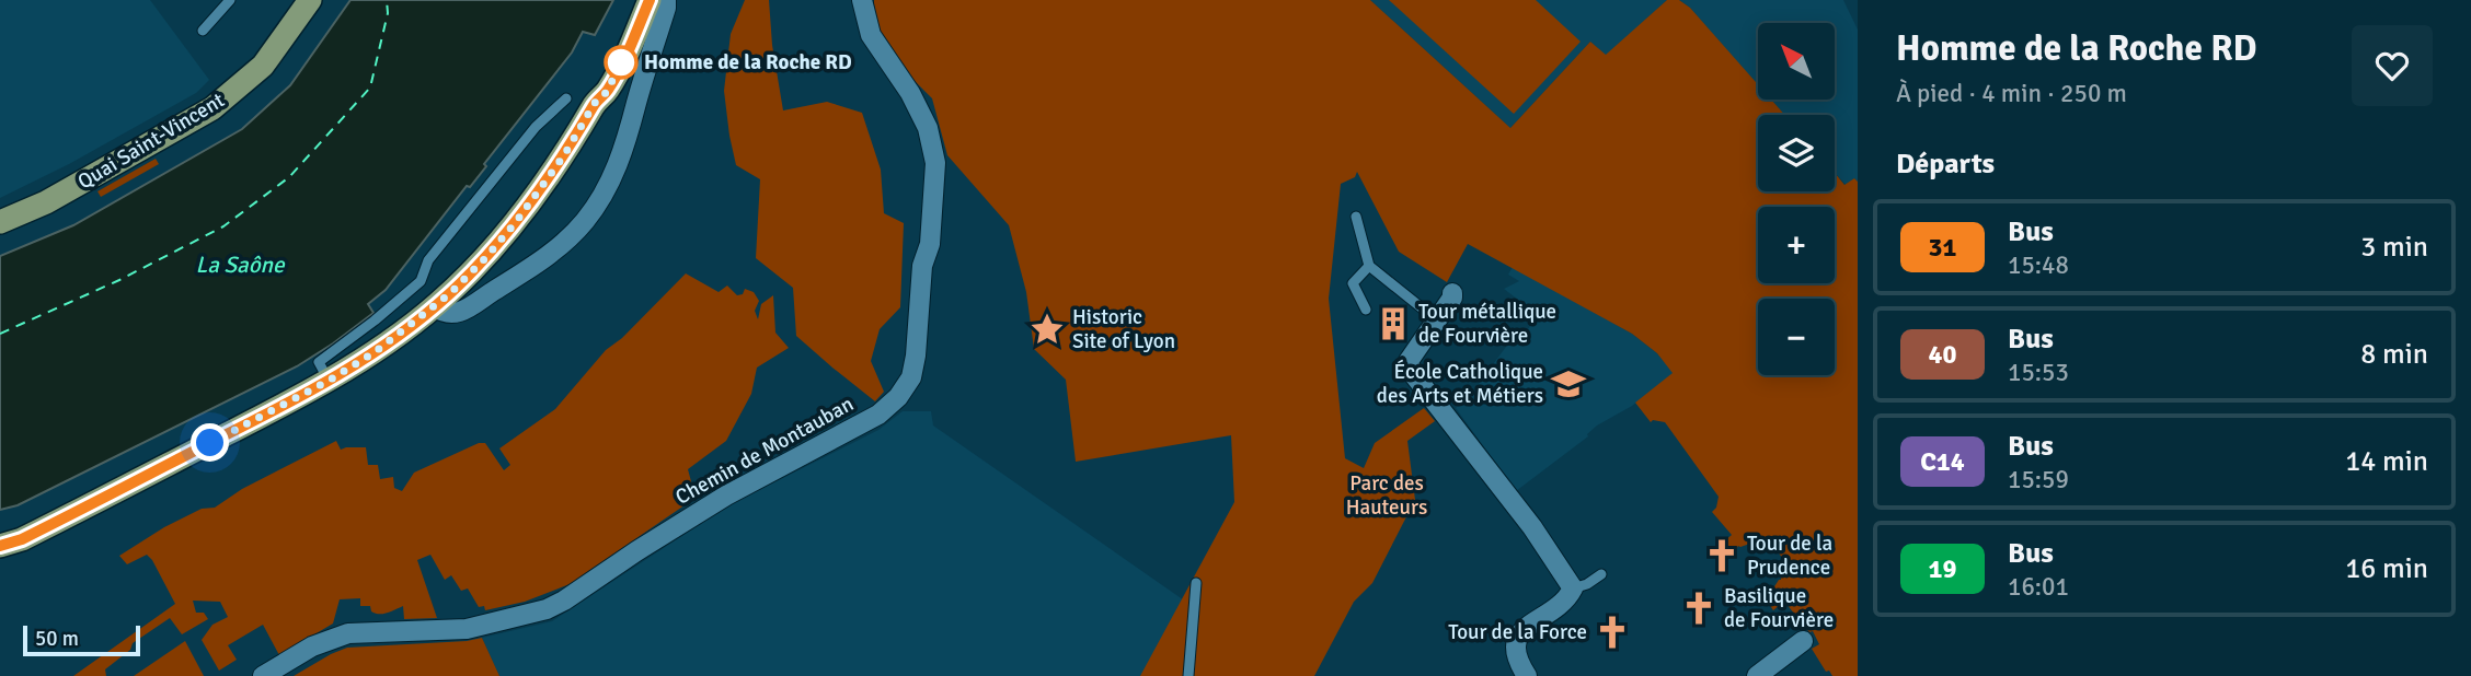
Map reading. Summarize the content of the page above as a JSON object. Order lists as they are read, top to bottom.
{
  "streets": {
    "main road": ["Quai Saint-Vincent"],
    "street": ["Chemin de Montauban"]
  },
  "water": ["La Saône"],
  "parks": ["Parc des Hauteurs"],
  "places": {
    "other": ["Homme de la Roche RD"],
    "building": ["Tour métallique de Fourvière"],
    "place": ["Historic Site of Lyon"],
    "school or university": ["École Catholique des Arts et Métiers"],
    "church": ["Tour de la Prudence", "Basilique de Fourvière", "Tour de la Force"]
  },
  "lines": ["bus line 31"],
  "scale_bar": "50 m",
  "north": "top left",
  "page": {
    "heading": [
      ["Homme de la Roche RD", "À pied · 4 min · 250 m"],
      "Départs"
    ],
    "map_buttons": ["+", "−"],
    "list": [
      {
        "mark": "31",
        "name": "Bus",
        "note": "15:48",
        "value": "3 min"
      },
      {
        "mark": "40",
        "name": "Bus",
        "note": "15:53",
        "value": "8 min"
      },
      {
        "mark": "C14",
        "name": "Bus",
        "note": "15:59",
        "value": "14 min"
      },
      {
        "mark": "19",
        "name": "Bus",
        "note": "16:01",
        "value": "16 min"
      }
    ],
    "scale": "50 m"
  }
}
